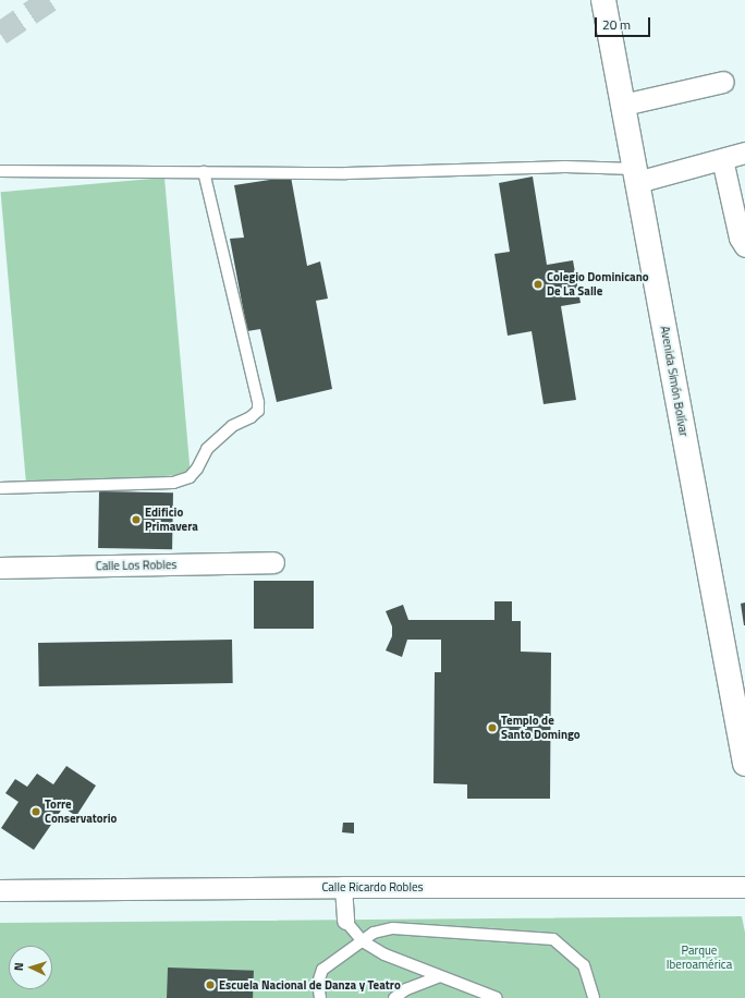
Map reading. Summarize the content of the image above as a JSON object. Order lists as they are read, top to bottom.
{
  "streets": {
    "main road": ["Avenida Simón Bolívar"],
    "street": ["Calle Los Robles", "Calle Ricardo Robles"]
  },
  "parks": ["Parque Iberoamérica"],
  "places": [
    "Colegio Dominicano De La Salle",
    "Edificio Primavera",
    "Templo de Santo Domingo",
    "Torre Conservatorio",
    "Escuela Nacional de Danza y Teatro"
  ],
  "scale_bar": "20 m",
  "north": "left"
}
